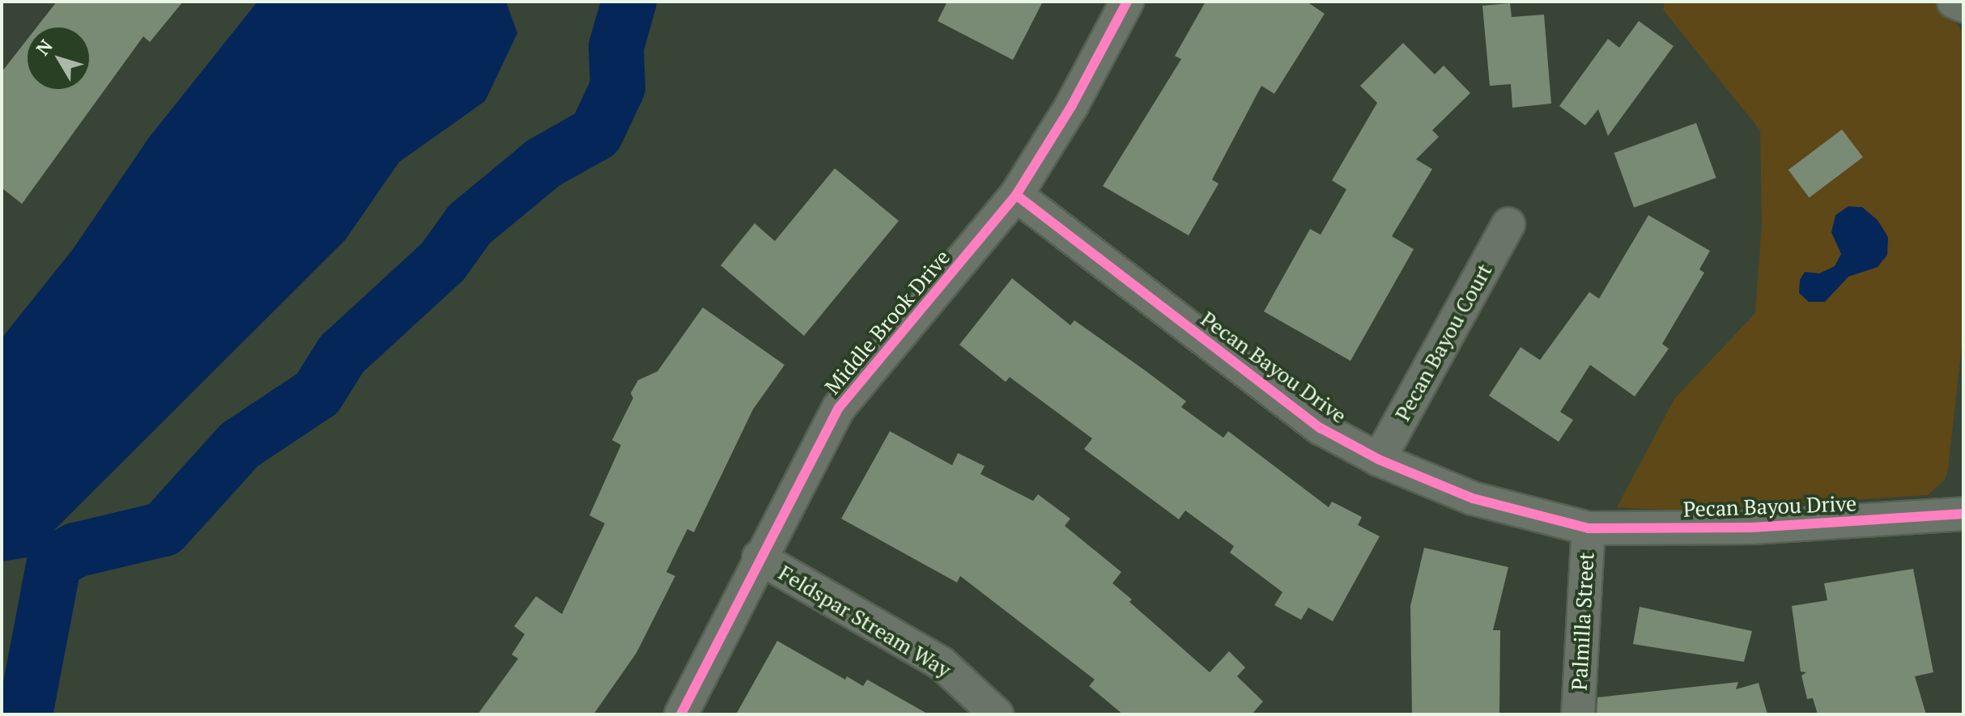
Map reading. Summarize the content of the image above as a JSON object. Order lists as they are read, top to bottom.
{
  "streets": {
    "street": [
      "Middle Brook Drive",
      "Pecan Bayou Court",
      "Pecan Bayou Drive",
      "Feldspar Stream Way",
      "Palmilla Street"
    ]
  },
  "crossings": [
    ["Middle Brook Drive", "Pecan Bayou Drive"],
    ["Middle Brook Drive", "Feldspar Stream Way"],
    ["Pecan Bayou Court", "Pecan Bayou Drive"],
    ["Pecan Bayou Drive", "Palmilla Street"]
  ],
  "north": "top left"
}
